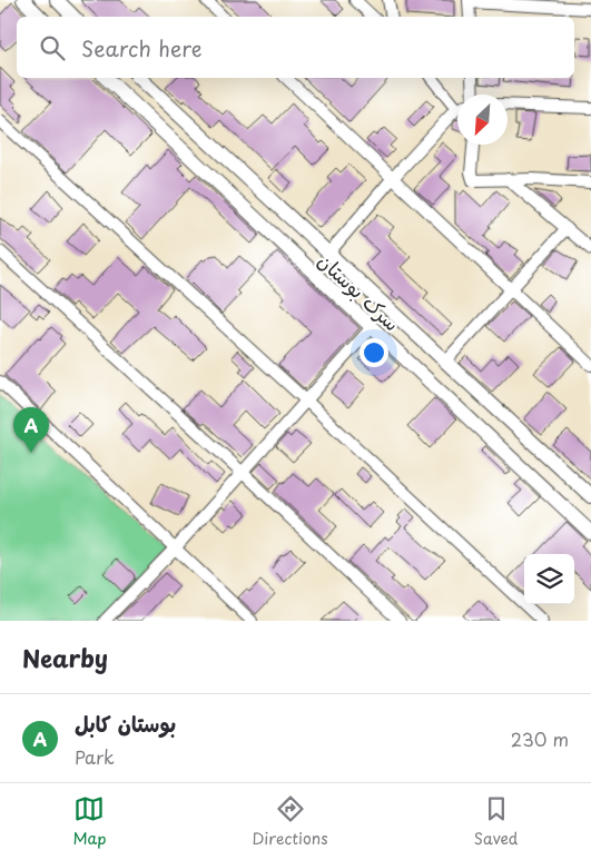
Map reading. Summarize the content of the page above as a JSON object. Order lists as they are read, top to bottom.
{
  "streets": {
    "street": ["سرک بوستان"]
  },
  "north": "bottom left",
  "page": {
    "search": "Search here",
    "pins": "A",
    "heading": "Nearby",
    "list": [
      {
        "mark": "A",
        "name": "بوستان کابل",
        "note": "Park",
        "value": "230 m"
      }
    ],
    "nav": ["Map", "Directions", "Saved"]
  }
}
